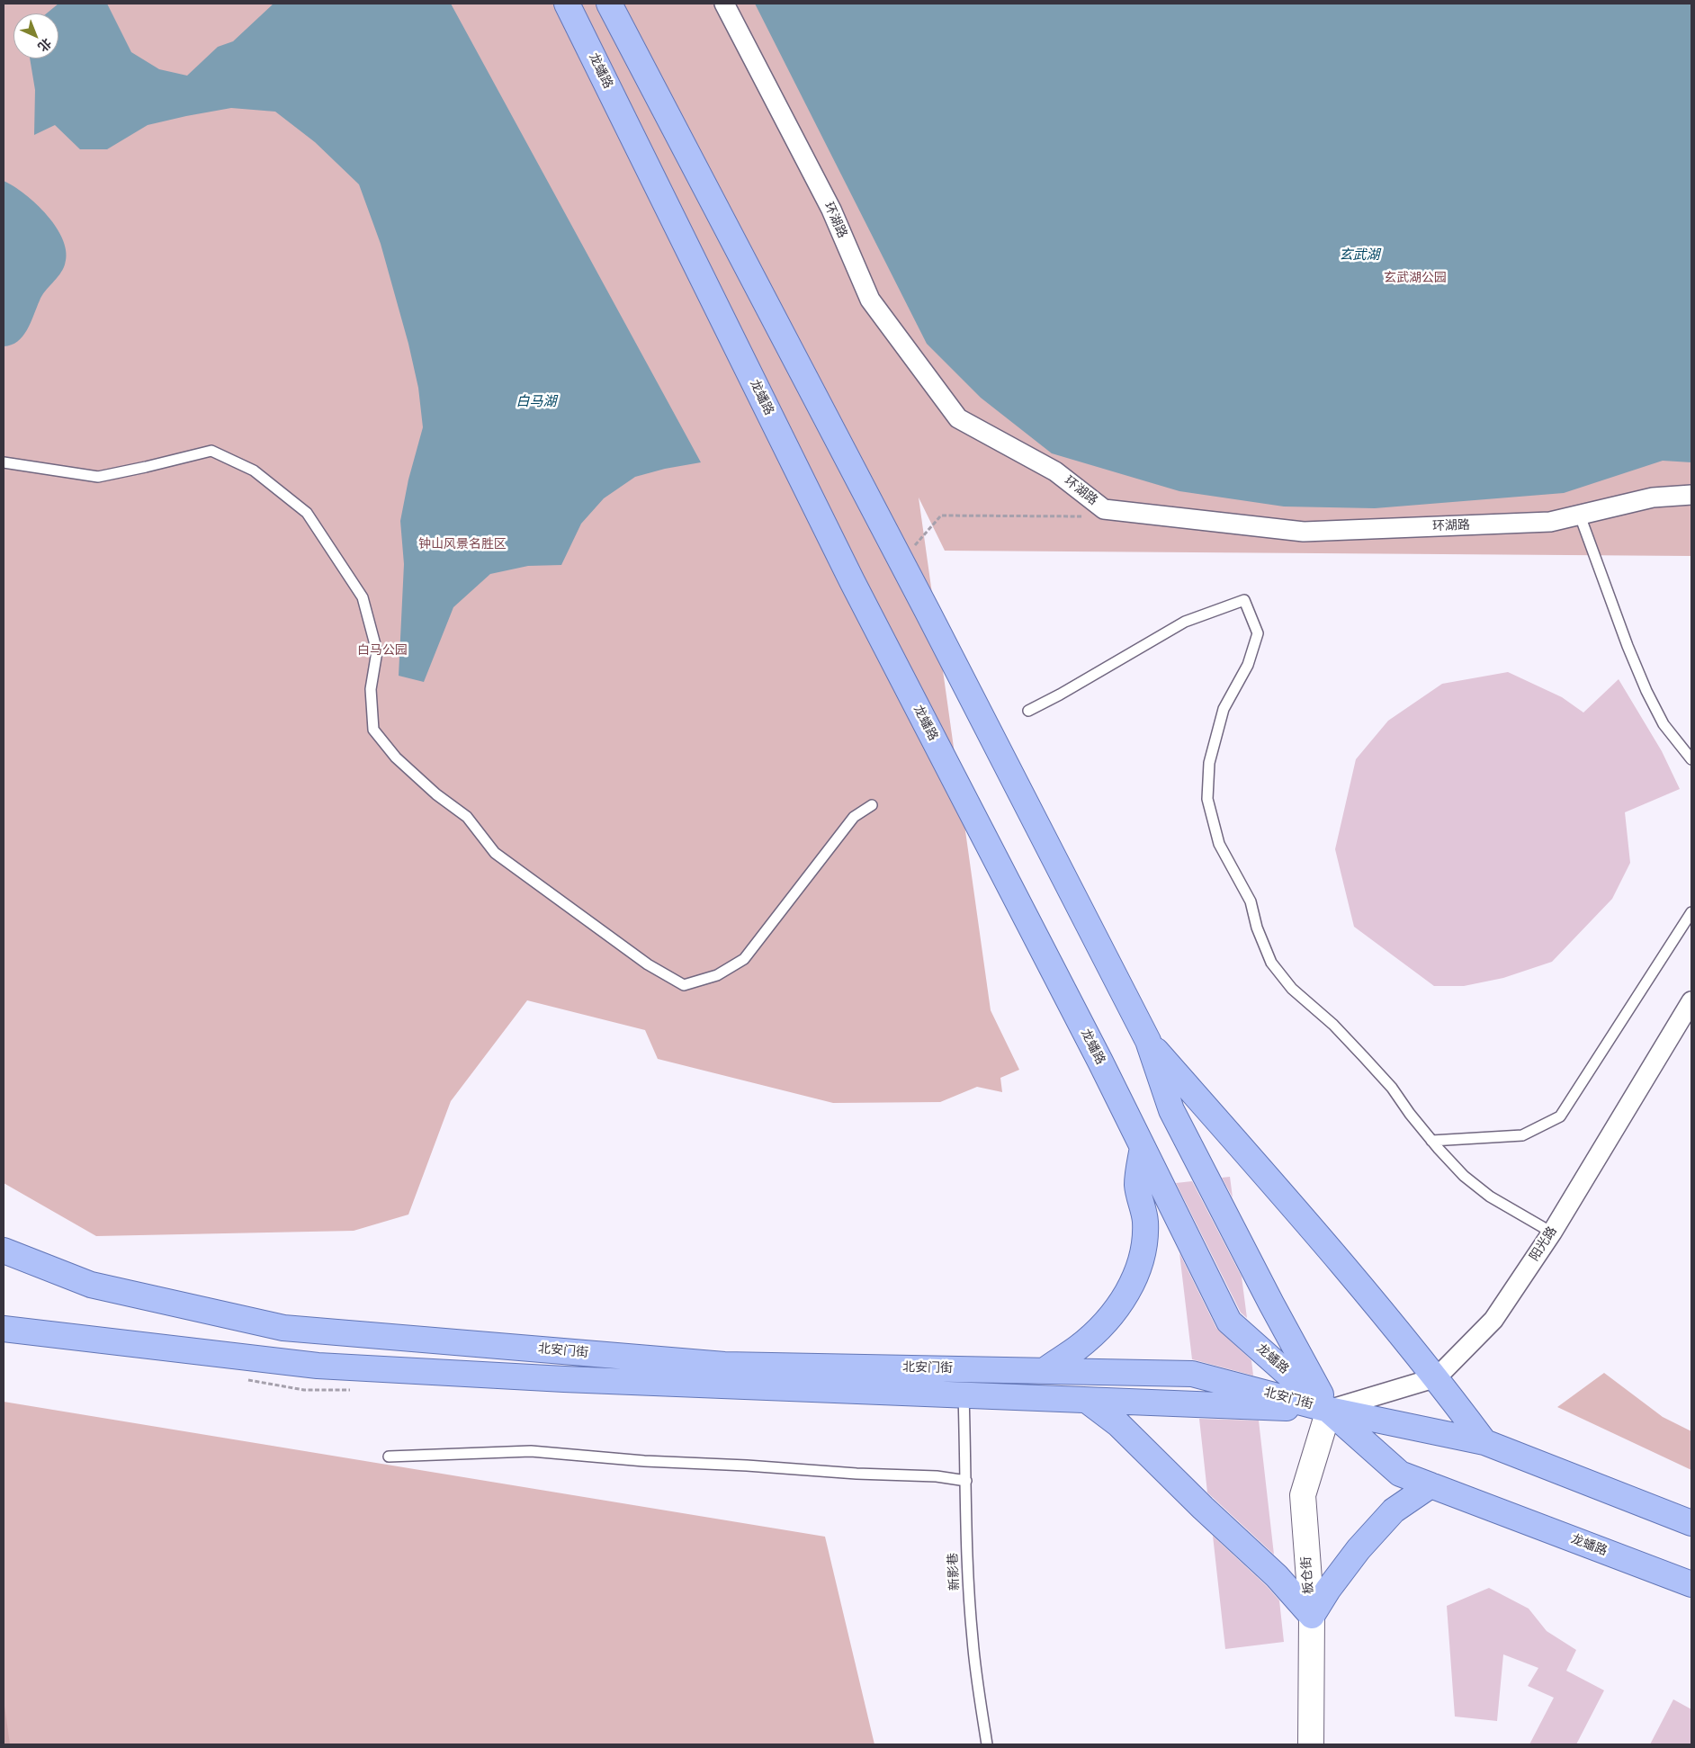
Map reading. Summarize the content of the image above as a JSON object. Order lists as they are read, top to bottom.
{
  "streets": {
    "main road": ["龙蟠路", "北安门街", "板仓街"],
    "street": ["环湖路", "阳光路"],
    "lane": ["新影巷"]
  },
  "crossings": [
    ["龙蟠路", "阳光路"],
    ["龙蟠路", "北安门街"],
    ["龙蟠路", "板仓街"],
    ["阳光路", "北安门街"],
    ["阳光路", "板仓街"],
    ["北安门街", "新影巷"],
    ["北安门街", "板仓街"]
  ],
  "water": ["玄武湖", "白马湖"],
  "parks": ["玄武湖公园", "钟山风景名胜区", "白马公园"],
  "north": "bottom right"
}
